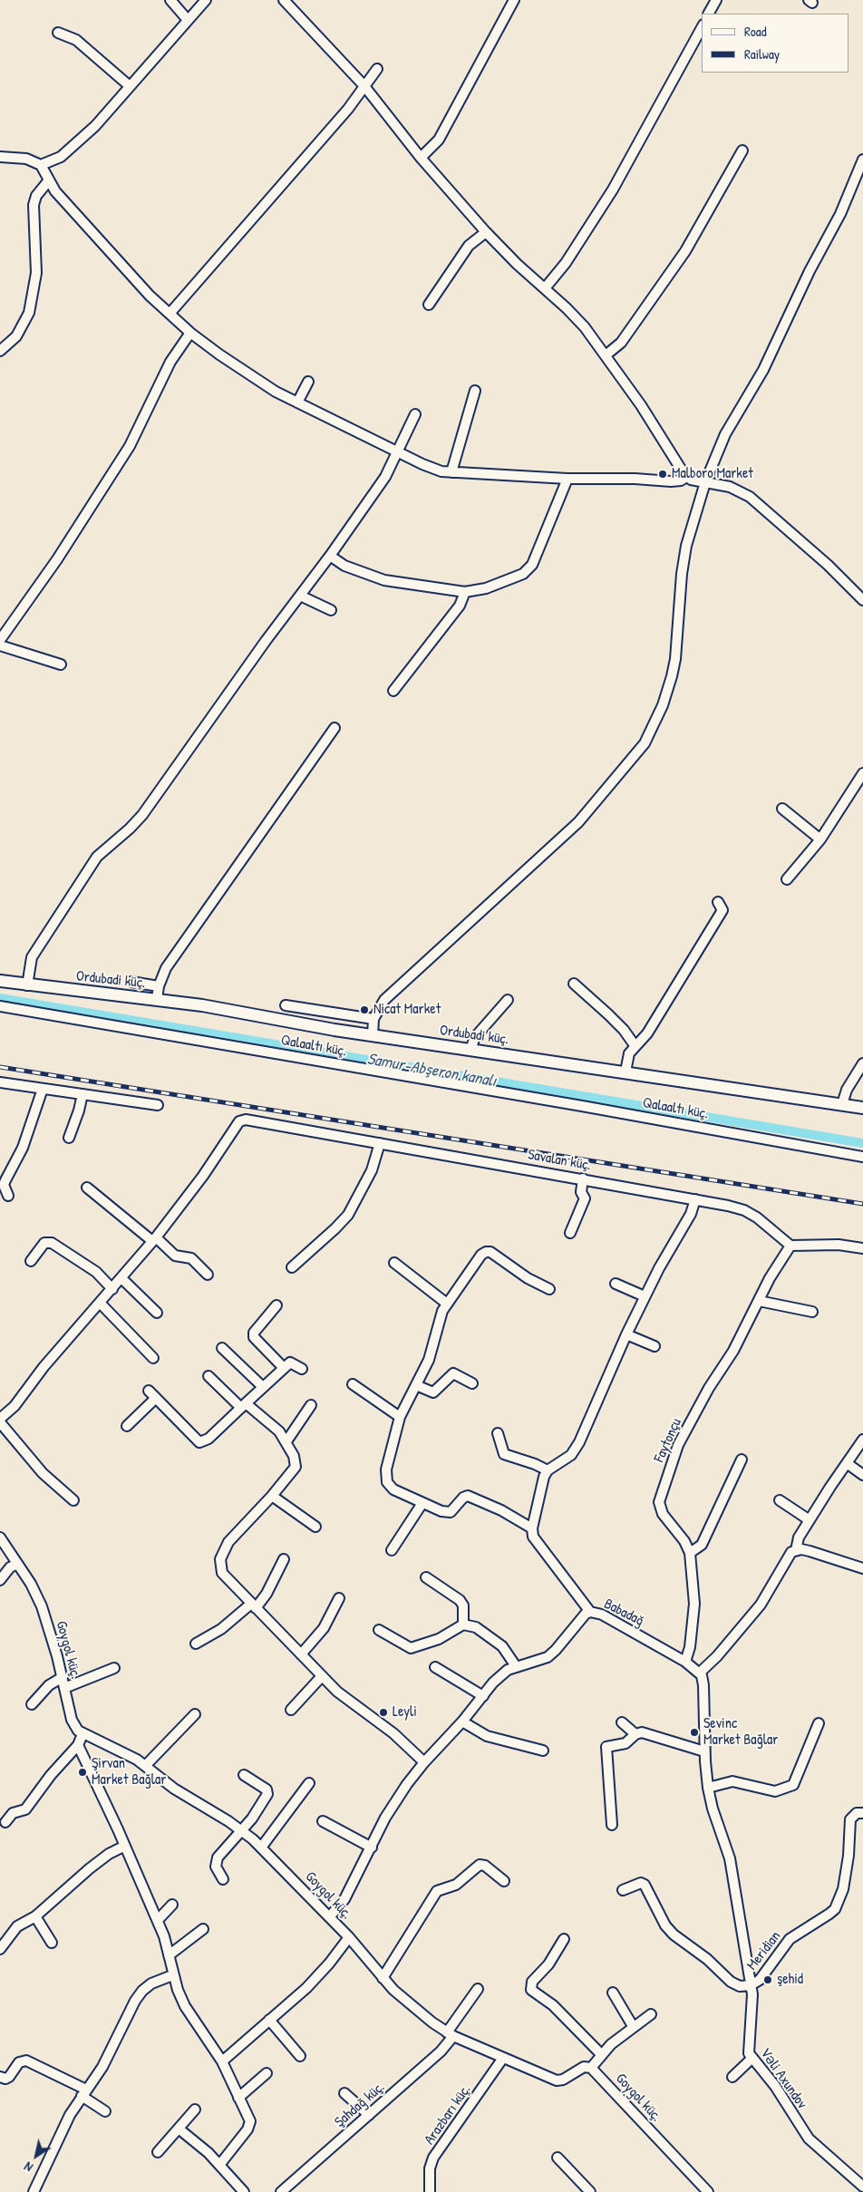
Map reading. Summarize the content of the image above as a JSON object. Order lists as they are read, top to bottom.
{
  "streets": {
    "street": [
      "Ordubadi küç.",
      "Qalaaltı küç.",
      "Savalan küç.",
      "Faytonçu",
      "Babadağ",
      "Goygol küç.",
      "Meridian",
      "Vəli Axundov",
      "Şahdağ küç.",
      "Arazbarı küç."
    ]
  },
  "crossings": [
    ["Savalan küç.", "Faytonçu"],
    ["Faytonçu", "Babadağ"],
    ["Babadağ", "Goygol küç."],
    ["Goygol küç.", "Şahdağ küç."],
    ["Goygol küç.", "Arazbarı küç."],
    ["Meridian", "Vəli Axundov"]
  ],
  "water": ["Samur-Abşeron kanalı"],
  "places": [
    "Malboro Market",
    "Nicat Market",
    "Leyli",
    "Sevinc Market Bağlar",
    "Şirvan Market Bağlar",
    "şehid"
  ],
  "legend": ["Road", "Railway"],
  "north": "bottom left"
}
